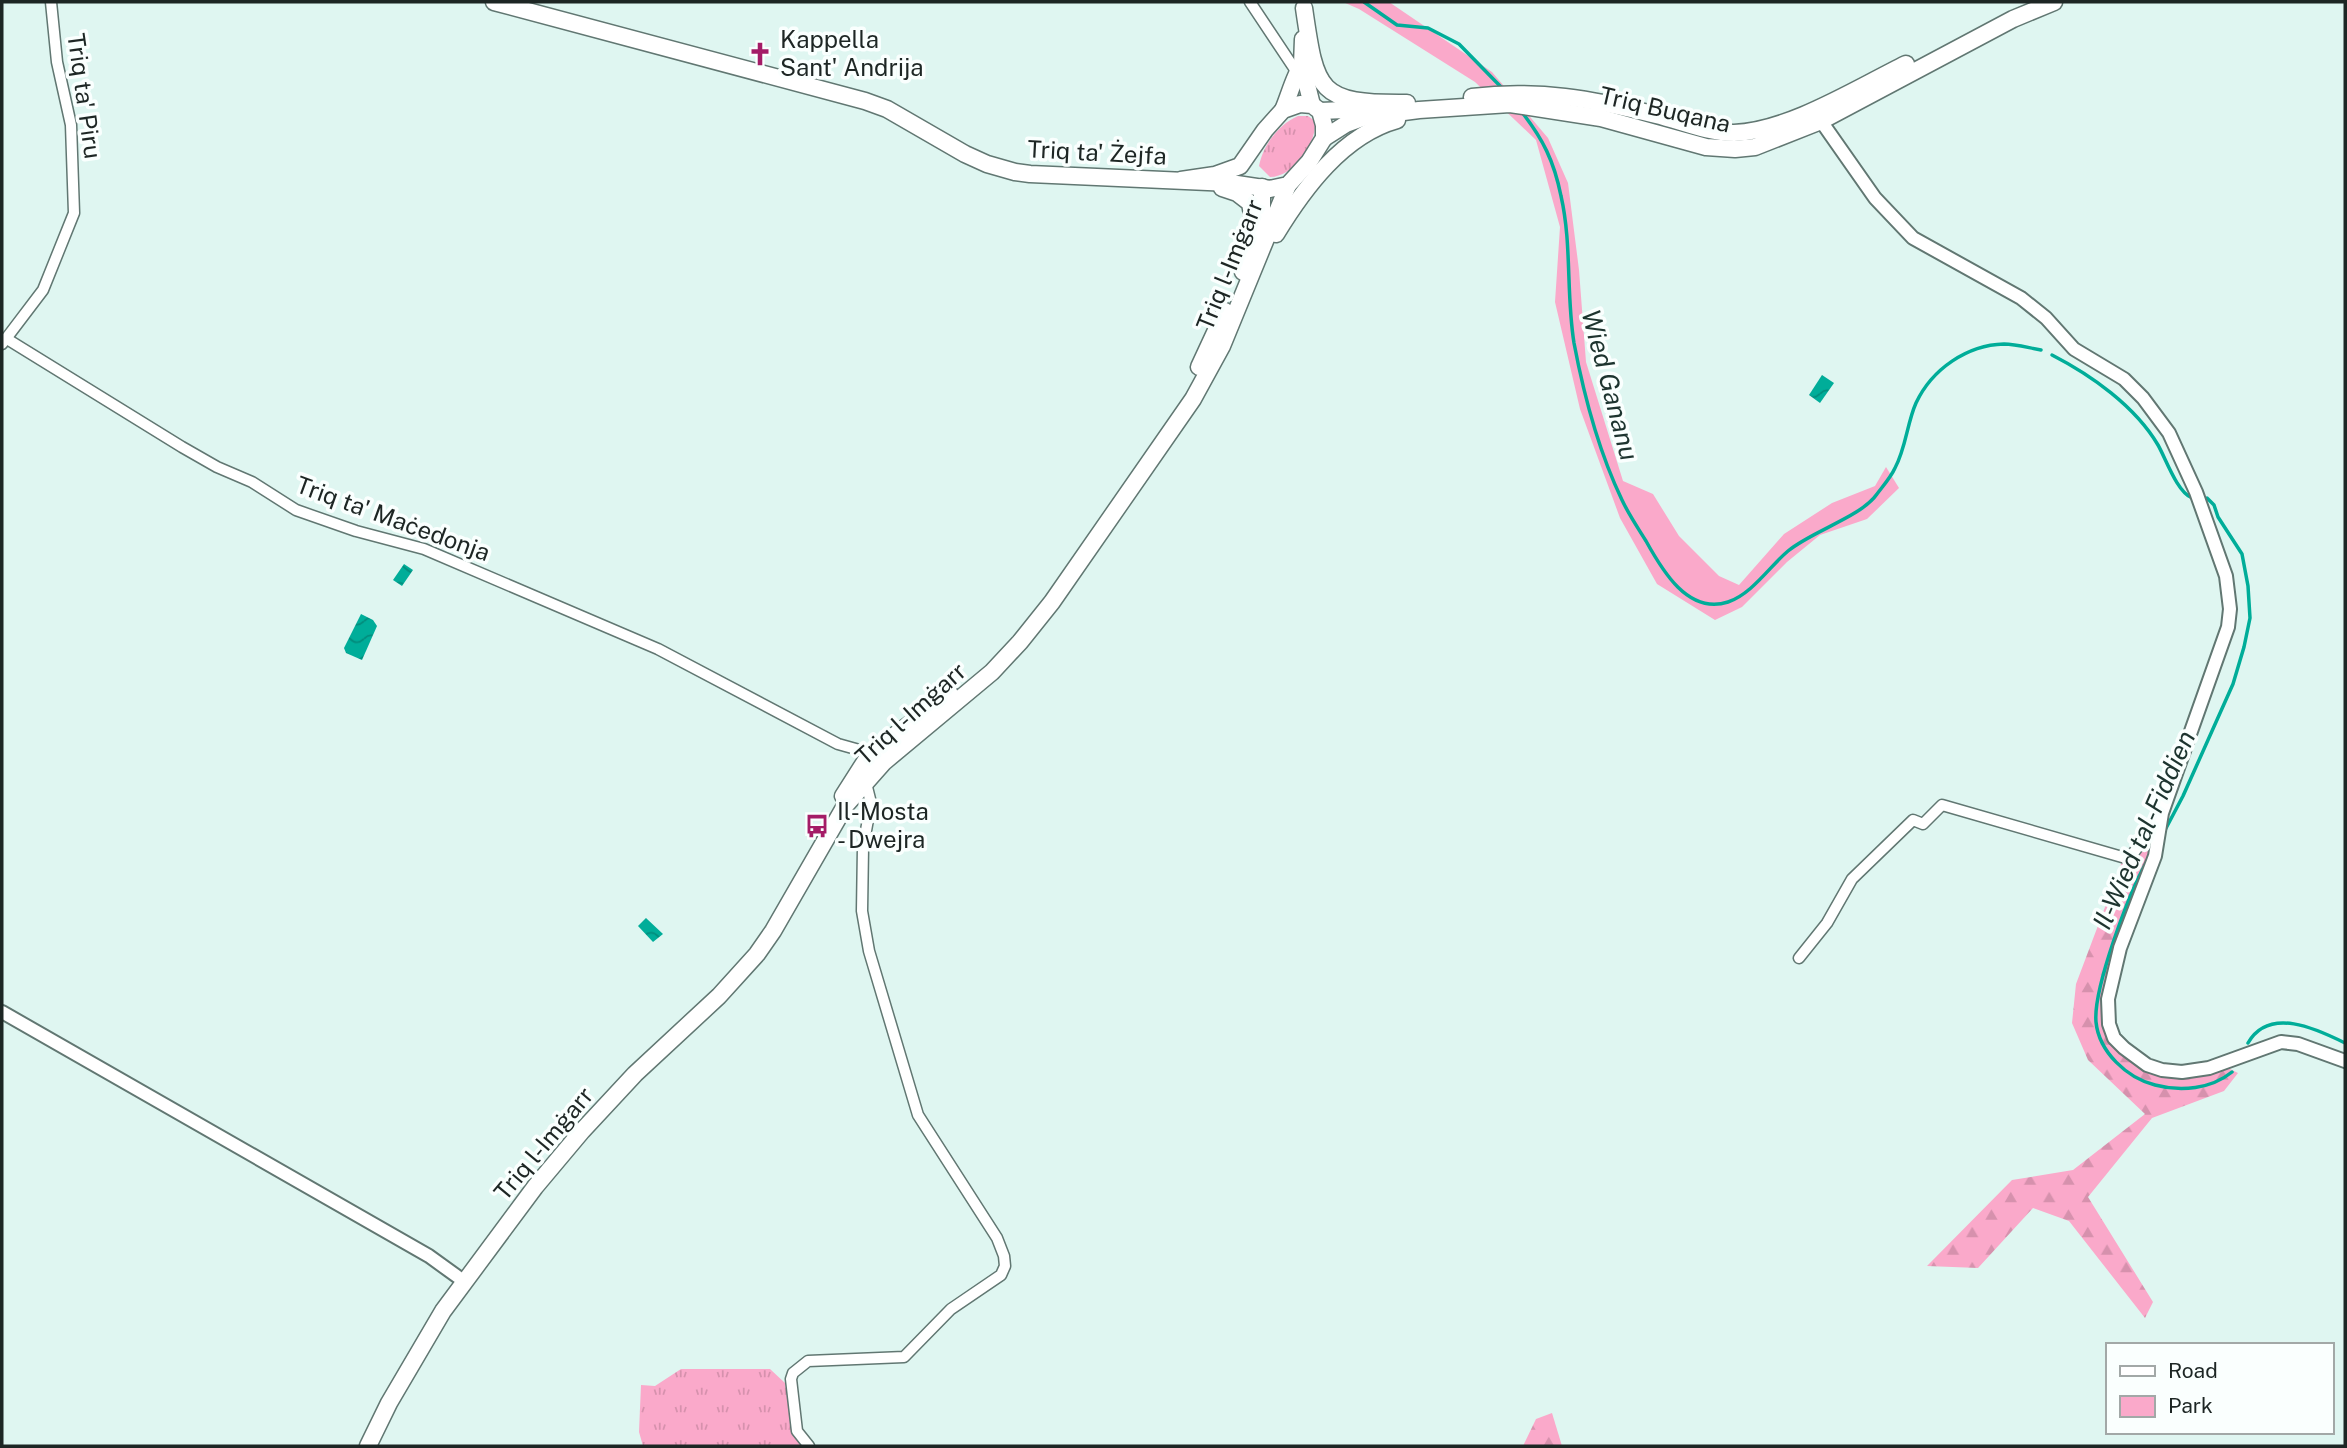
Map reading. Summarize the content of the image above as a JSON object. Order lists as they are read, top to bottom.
{
  "streets": {
    "main road": ["Triq Buqana", "Triq ta' Żejfa", "Triq l-Imġarr"],
    "street": ["Triq ta' Piru", "Triq ta' Maċedonja"]
  },
  "crossings": [
    ["Triq ta' Piru", "Triq ta' Maċedonja"],
    ["Triq Buqana", "Triq ta' Żejfa"],
    ["Triq Buqana", "Triq l-Imġarr"],
    ["Triq ta' Żejfa", "Triq l-Imġarr"],
    ["Triq l-Imġarr", "Triq ta' Maċedonja"]
  ],
  "water": ["Wied Gananu", "Il-Wied tal-Fiddien"],
  "places": {
    "church": ["Kappella Sant' Andrija"],
    "bus stop": ["Il-Mosta - Dwejra"]
  },
  "legend": ["Road", "Park"]
}
